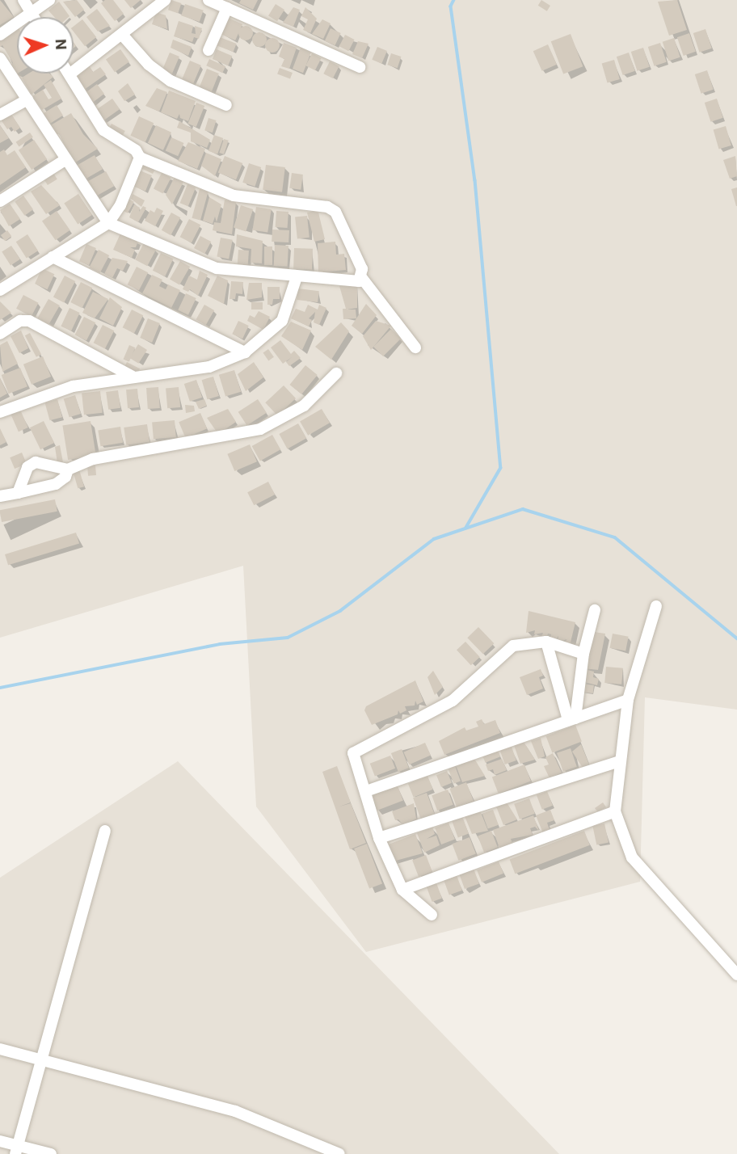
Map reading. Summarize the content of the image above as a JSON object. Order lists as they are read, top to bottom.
{
  "north": "right"
}
